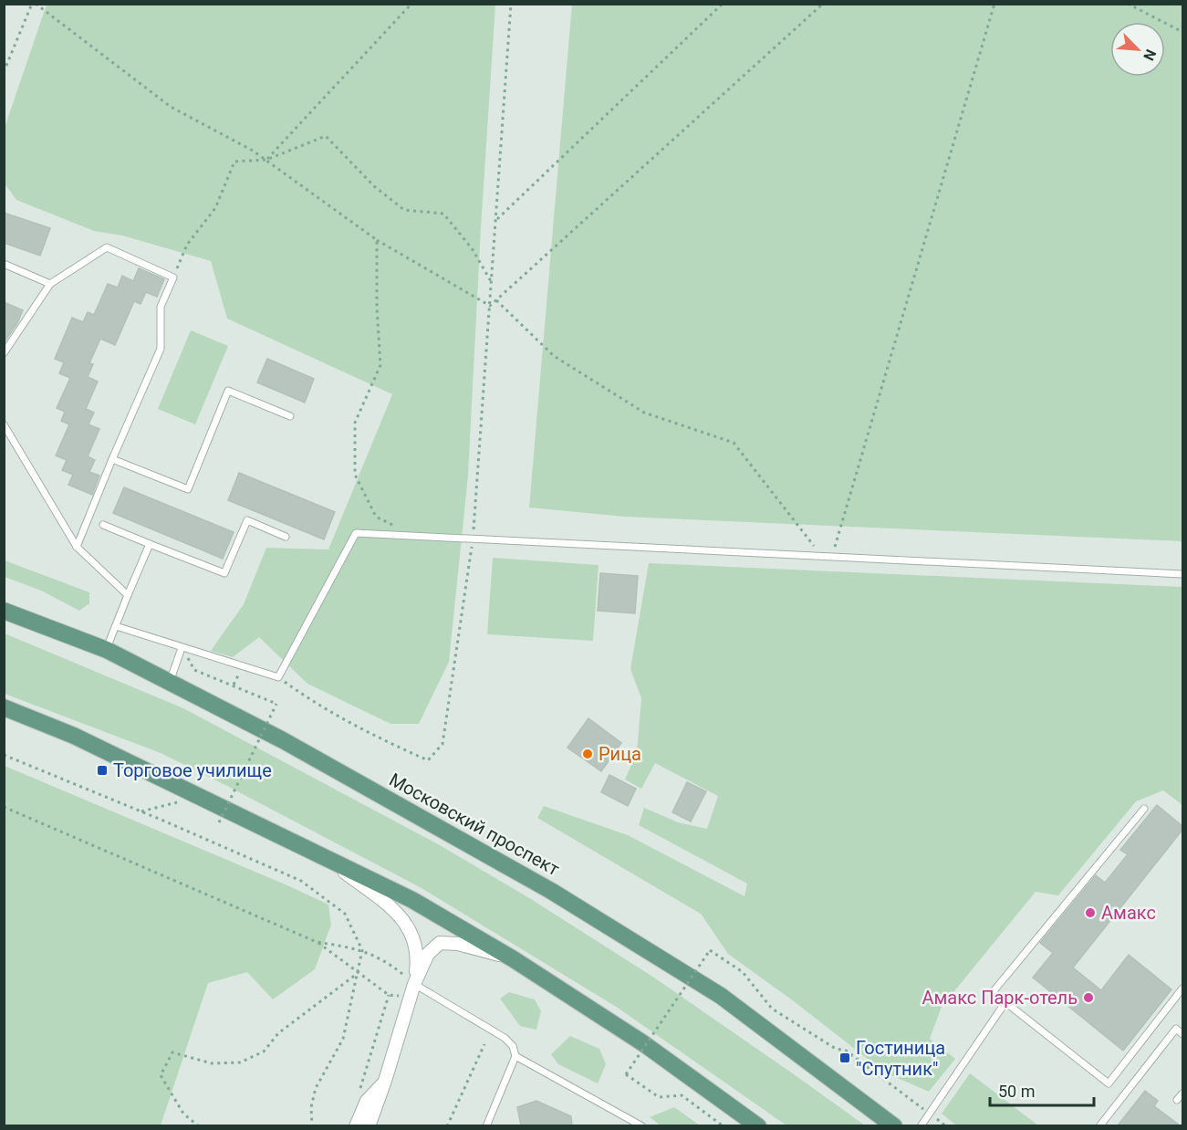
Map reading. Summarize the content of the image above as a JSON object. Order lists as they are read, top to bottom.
{
  "streets": {
    "main road": ["Московский проспект"]
  },
  "places": {
    "other": ["Рица", "Амакс", "Амакс Парк-отель"],
    "transit": ["Торговое училище", "Гостиница \"Спутник\""]
  },
  "scale_bar": "50 m",
  "north": "bottom right"
}
